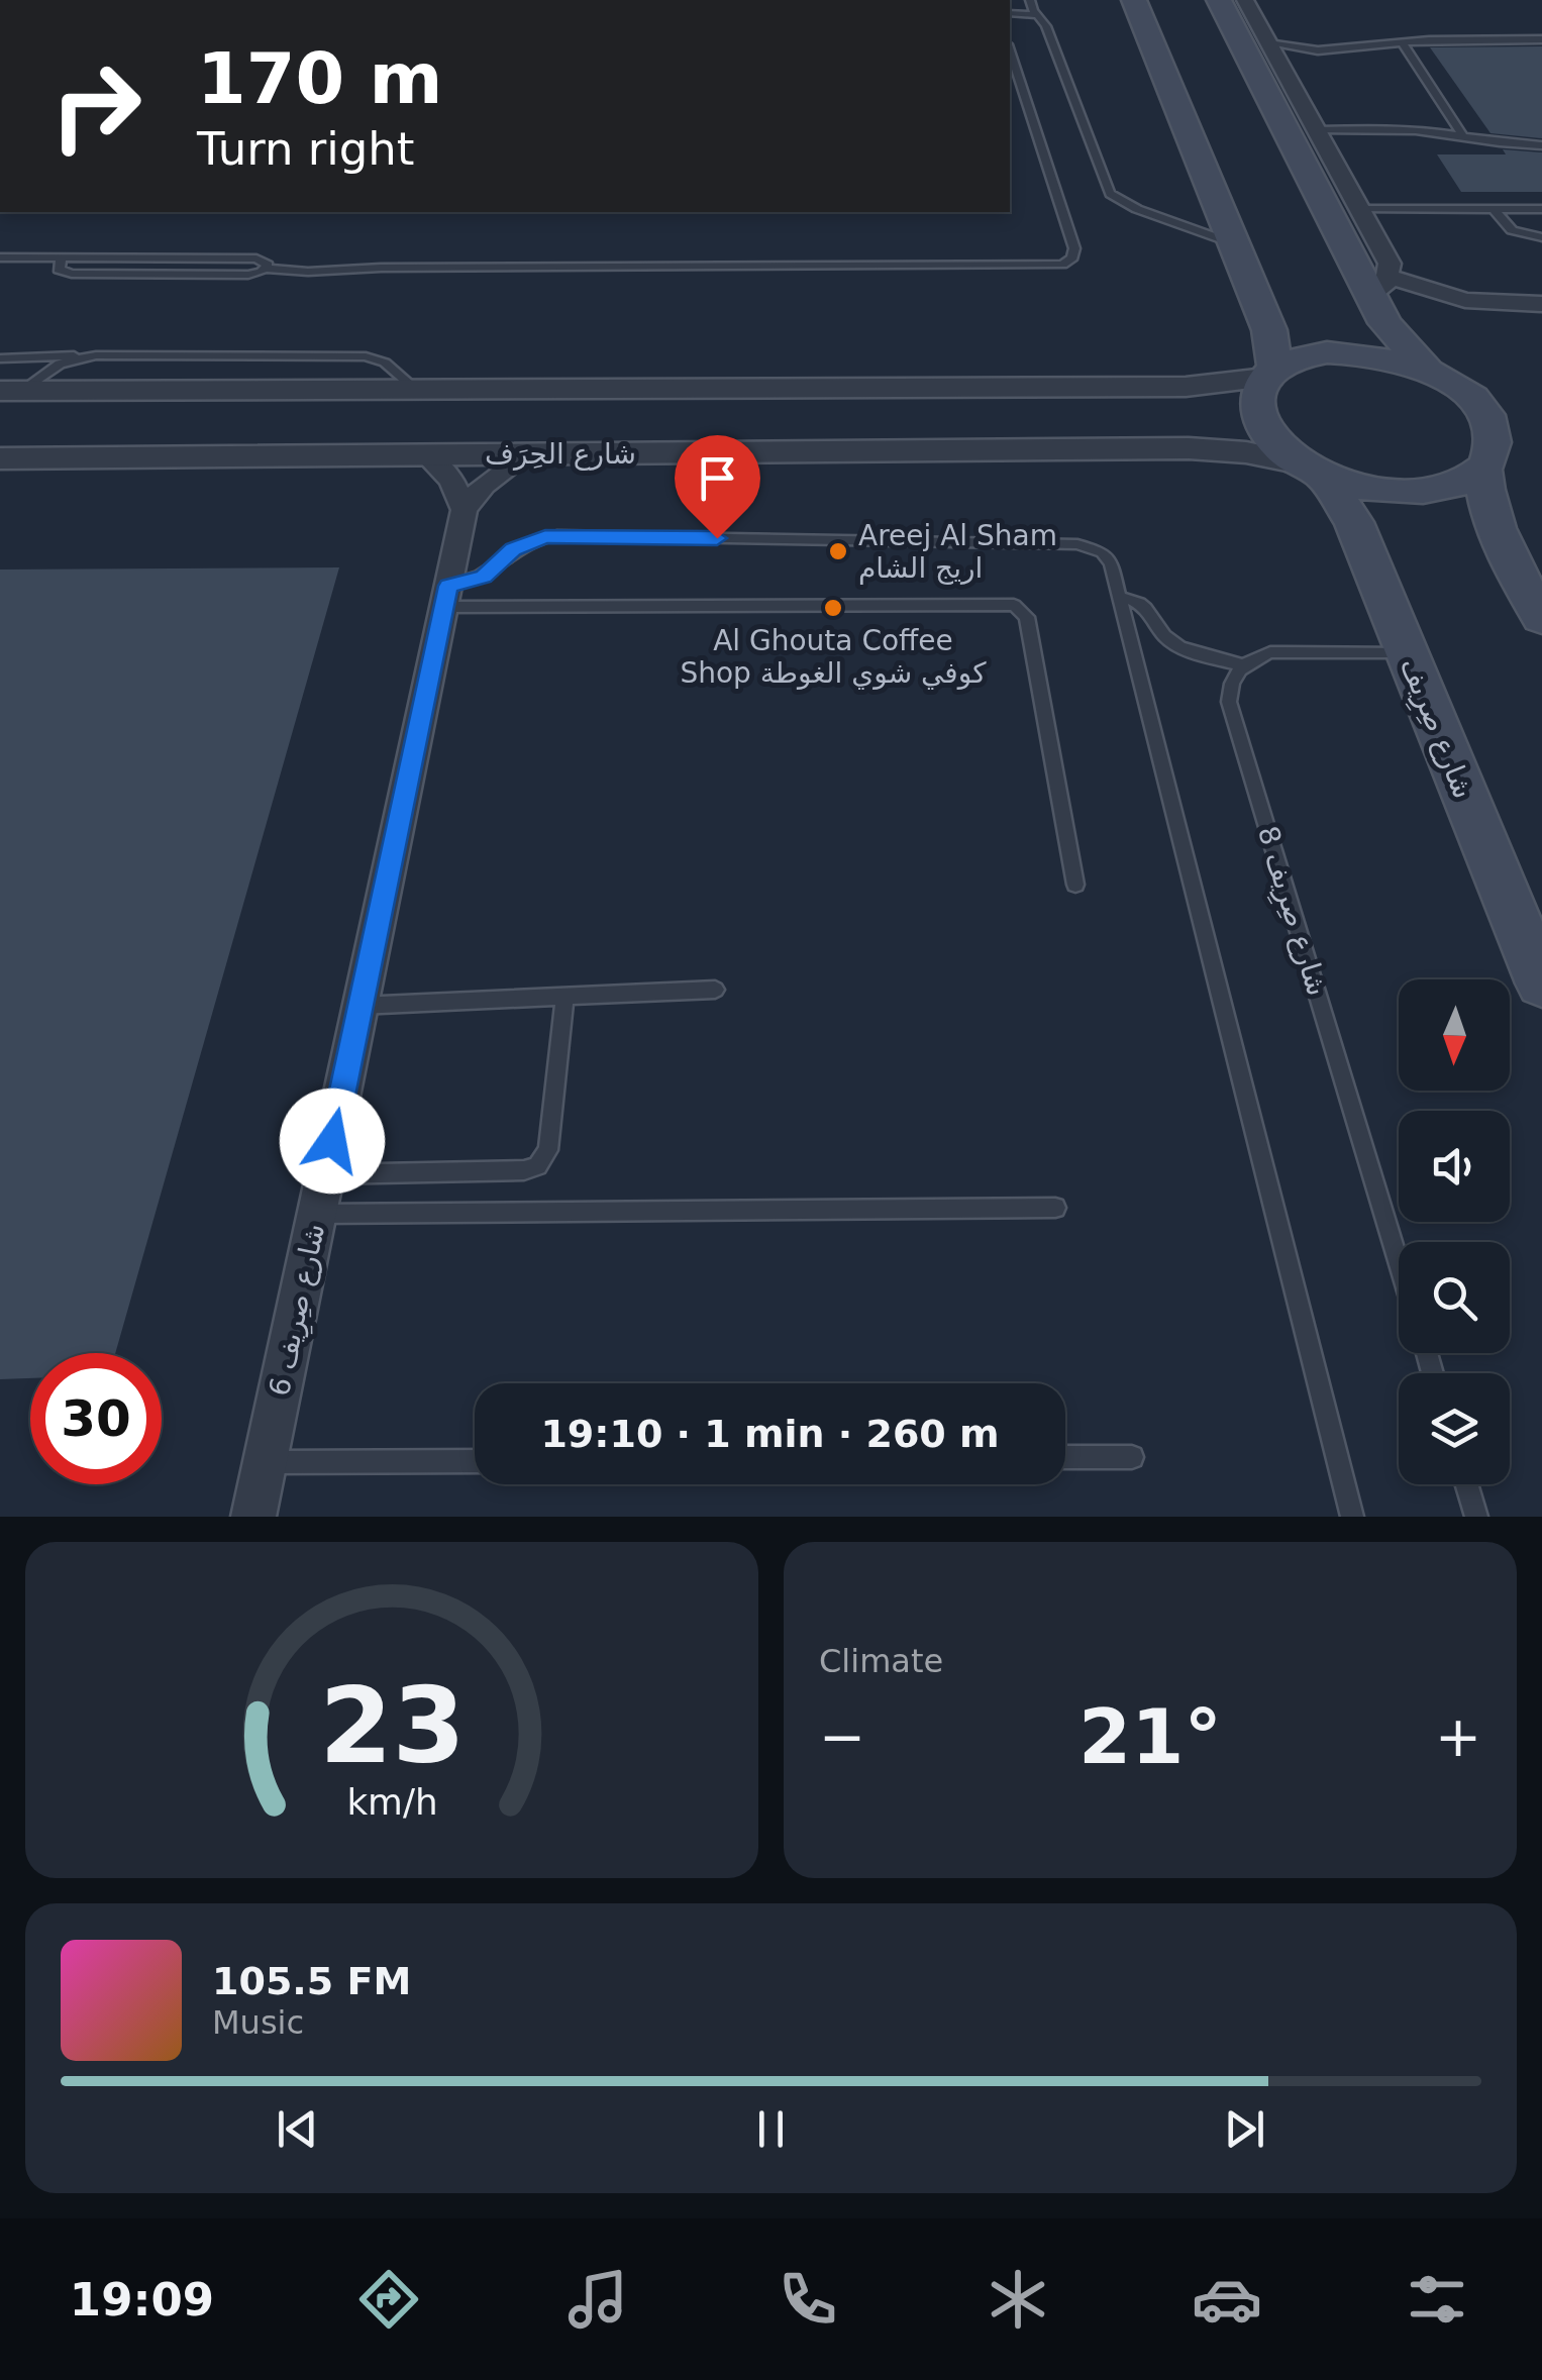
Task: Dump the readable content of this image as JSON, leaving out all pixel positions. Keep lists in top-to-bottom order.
{
  "streets": {
    "main road": ["شارع صِرِيف"],
    "street": ["شارع الحِرَف", "شارع صِرِيف 6"],
    "lane": ["شارع صِرِيف 8"]
  },
  "crossings": [
    ["شارع الحِرَف", "شارع صِرِيف"],
    ["شارع الحِرَف", "شارع صِرِيف 6"]
  ],
  "places": ["Areej Al Sham اريج الشام", "Al Ghouta Coffee Shop كوفي شوي الغوطة"],
  "north": "bottom",
  "page": {
    "turn": ["170 m", "Turn right"],
    "limit": "30",
    "trip": "19:10 · 1 min · 260 m",
    "tile": "Climate",
    "heat": ["−", "21°", "+"],
    "song": ["105.5 FM", "Music"],
    "tabs": "19:09",
    "gauge": ["23", "km/h"]
  }
}
